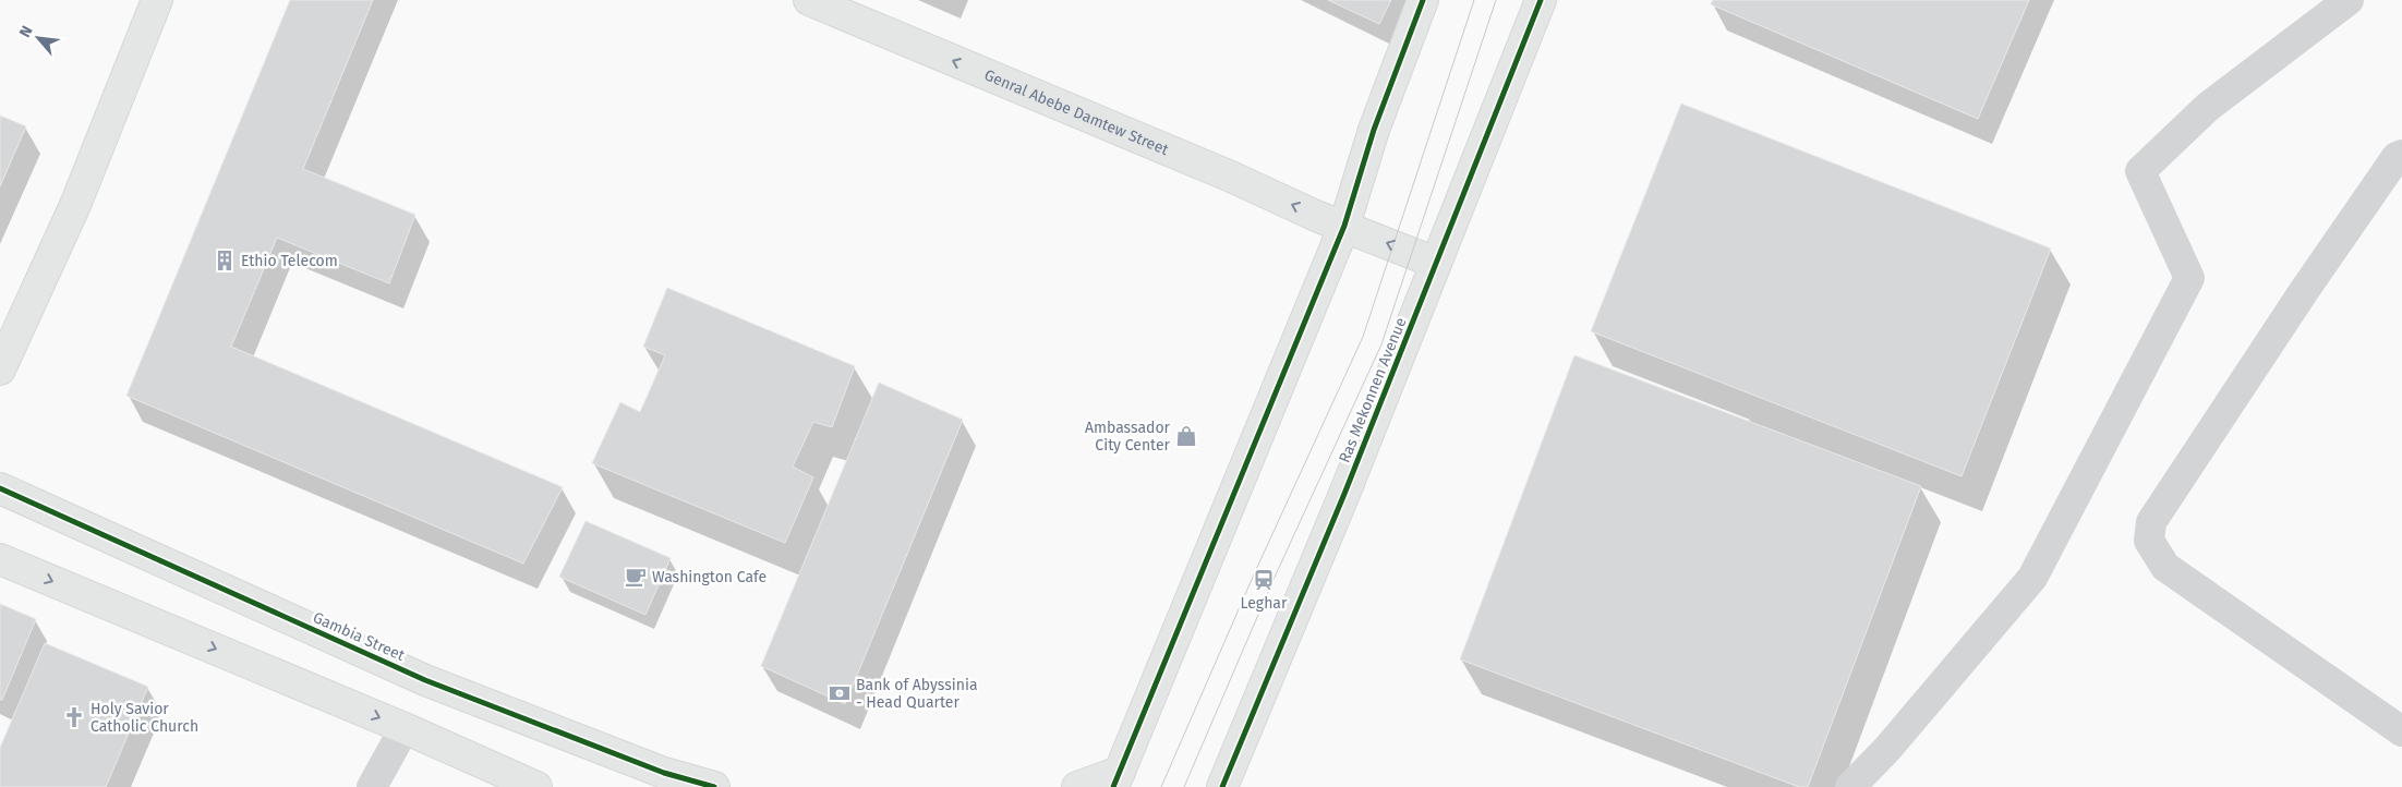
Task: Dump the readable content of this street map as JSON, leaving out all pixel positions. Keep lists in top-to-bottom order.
{
  "streets": {
    "main road": ["Genral Abebe Damtew Street", "Ras Mekonnen Avenue", "Gambia Street"]
  },
  "crossings": [
    ["Genral Abebe Damtew Street", "Ras Mekonnen Avenue"]
  ],
  "one_way": ["Genral Abebe Damtew Street"],
  "places": {
    "building": ["Ethio Telecom"],
    "shop": ["Ambassador City Center"],
    "cafe": ["Washington Cafe"],
    "station": ["Leghar"],
    "bank": ["Bank of Abyssinia - Head Quarter"],
    "church": ["Holy Savior Catholic Church"]
  },
  "north": "top left"
}
